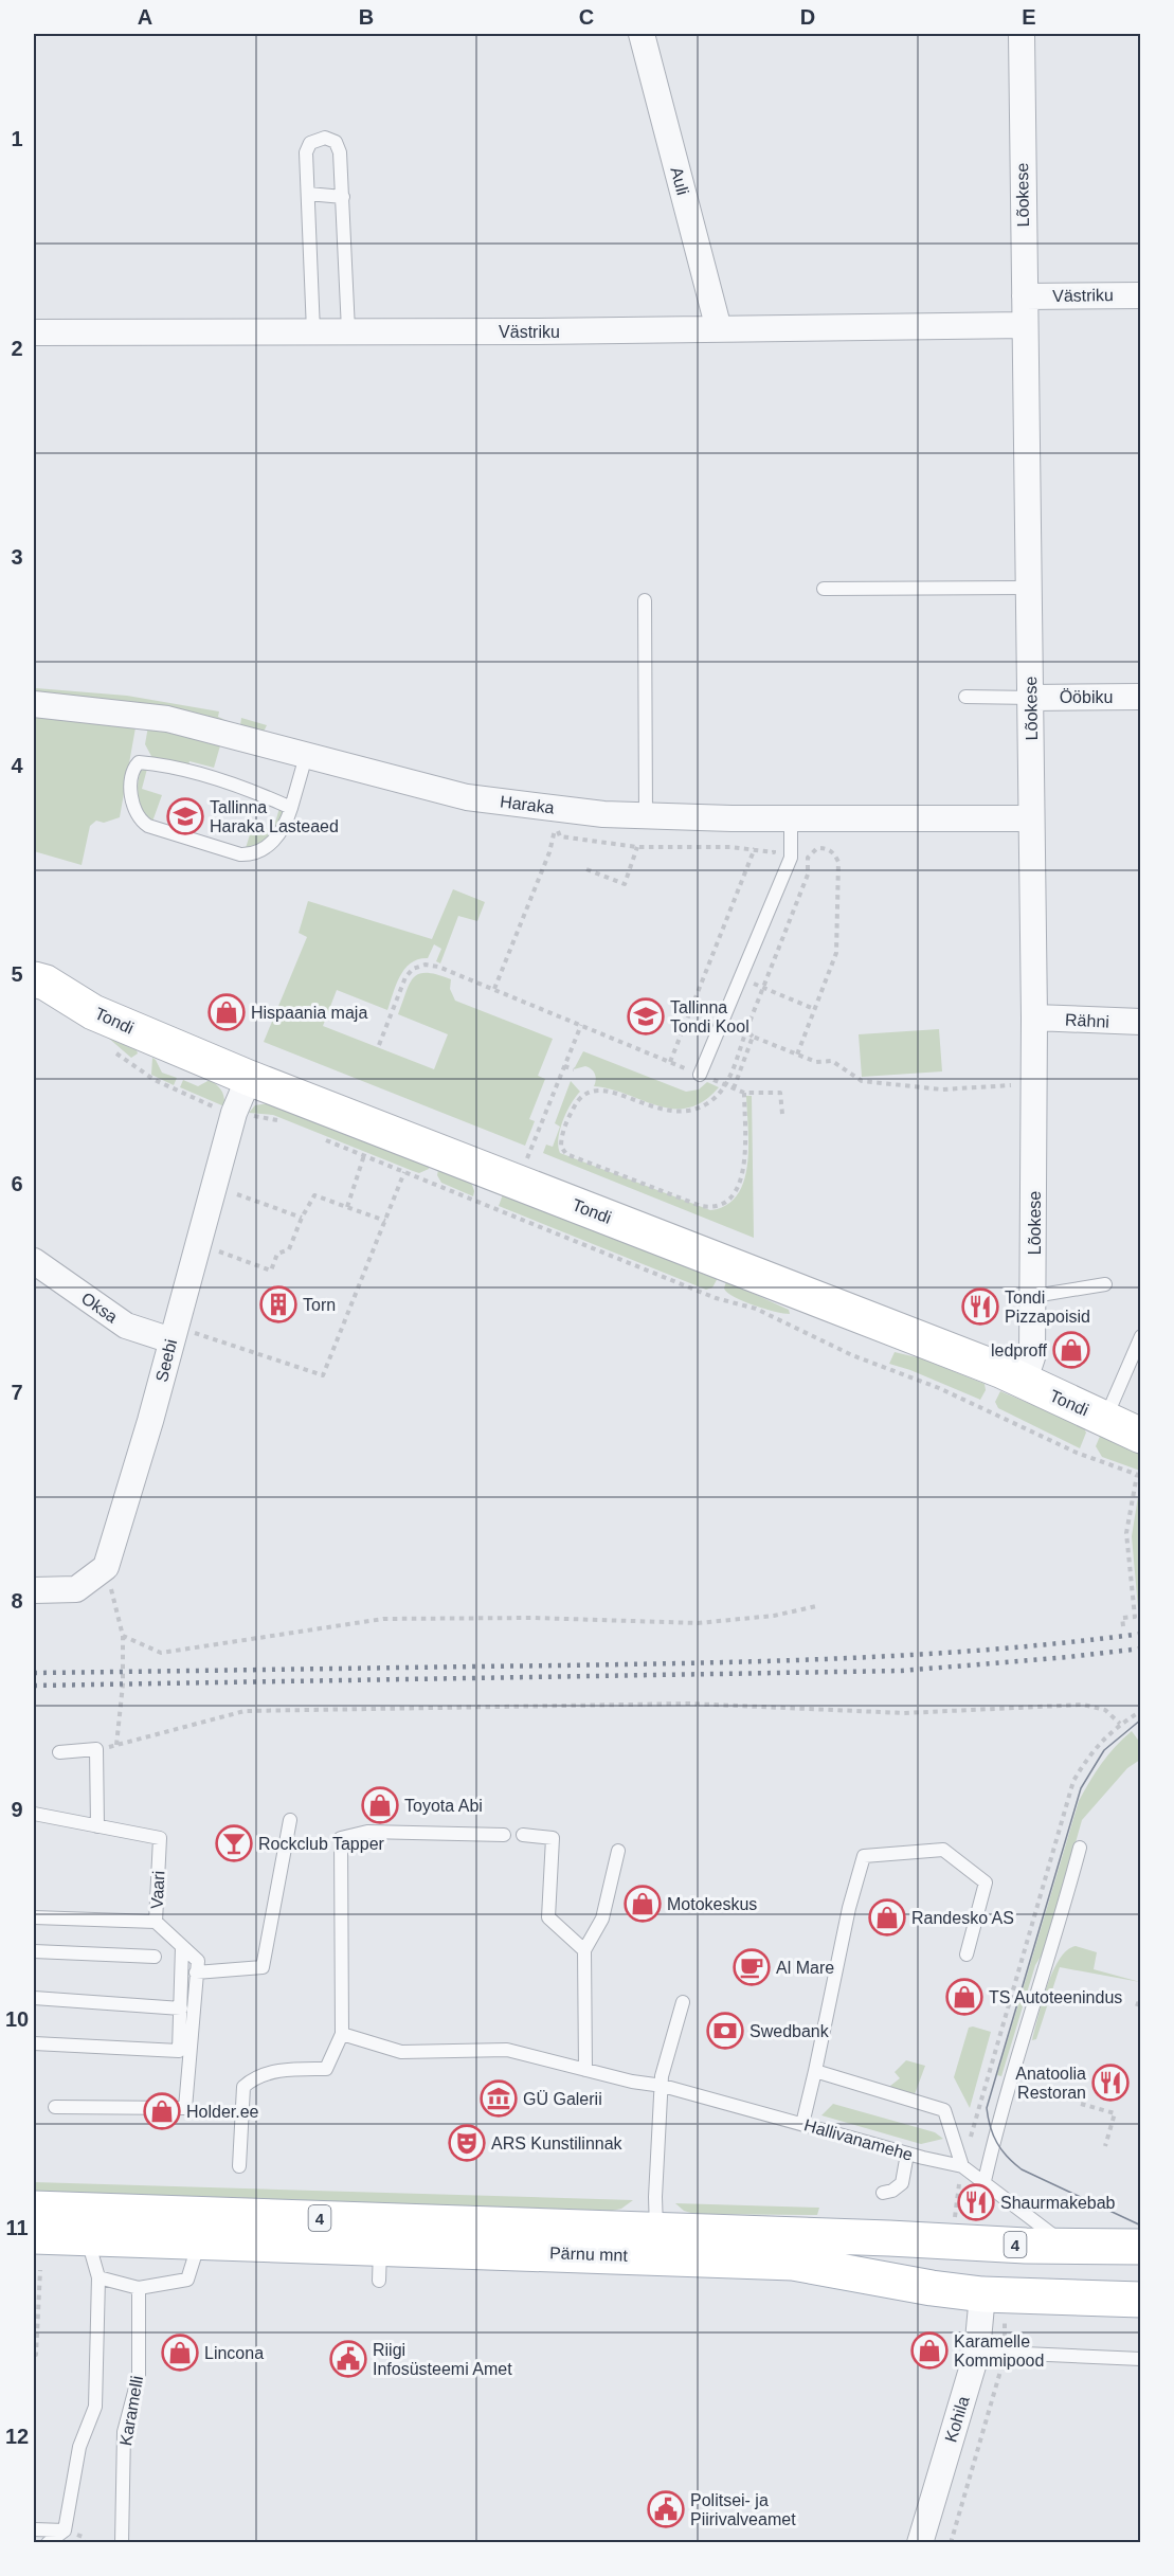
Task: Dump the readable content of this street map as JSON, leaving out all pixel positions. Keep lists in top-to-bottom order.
{
  "streets": {
    "main road": ["Tondi", "4", "Pärnu mnt"],
    "street": [
      "Auli",
      "Lõokese",
      "Västriku",
      "Ööbiku",
      "Haraka",
      "Rähni",
      "Oksa",
      "Seebi",
      "Kohila"
    ],
    "lane": ["Vaari", "Hallivanamehe", "Karamelli"]
  },
  "crossings": [
    ["Auli", "Västriku"],
    ["Lõokese", "Västriku"],
    ["Lõokese", "Ööbiku"],
    ["Lõokese", "Haraka"],
    ["Lõokese", "Tondi"],
    ["Lõokese", "Rähni"],
    ["Tondi", "Seebi"],
    ["Oksa", "Seebi"],
    ["Hallivanamehe", "Pärnu mnt"],
    ["Pärnu mnt", "Kohila"]
  ],
  "places": {
    "school or university": ["Tallinna Haraka Lasteaed", "Tallinna Tondi Kool"],
    "shop": [
      "Hispaania maja",
      "ledproff",
      "Toyota Abi",
      "Motokeskus",
      "Randesko AS",
      "TS Autoteenindus",
      "Holder.ee",
      "Karamelle Kommipood",
      "Lincona"
    ],
    "building": ["Torn"],
    "restaurant": ["Tondi Pizzapoisid", "Anatoolia Restoran", "Shaurmakebab"],
    "bar": ["Rockclub Tapper"],
    "cafe": ["Al Mare"],
    "bank": ["Swedbank"],
    "museum": ["GÜ Galerii"],
    "theatre": ["ARS Kunstilinnak"],
    "public building": ["Riigi Infosüsteemi Amet", "Politsei- ja Piirivalveamet"]
  },
  "grid": {
    "columns": [
      "A",
      "B",
      "C",
      "D",
      "E"
    ],
    "rows": [
      "1",
      "2",
      "3",
      "4",
      "5",
      "6",
      "7",
      "8",
      "9",
      "10",
      "11",
      "12"
    ]
  }
}
